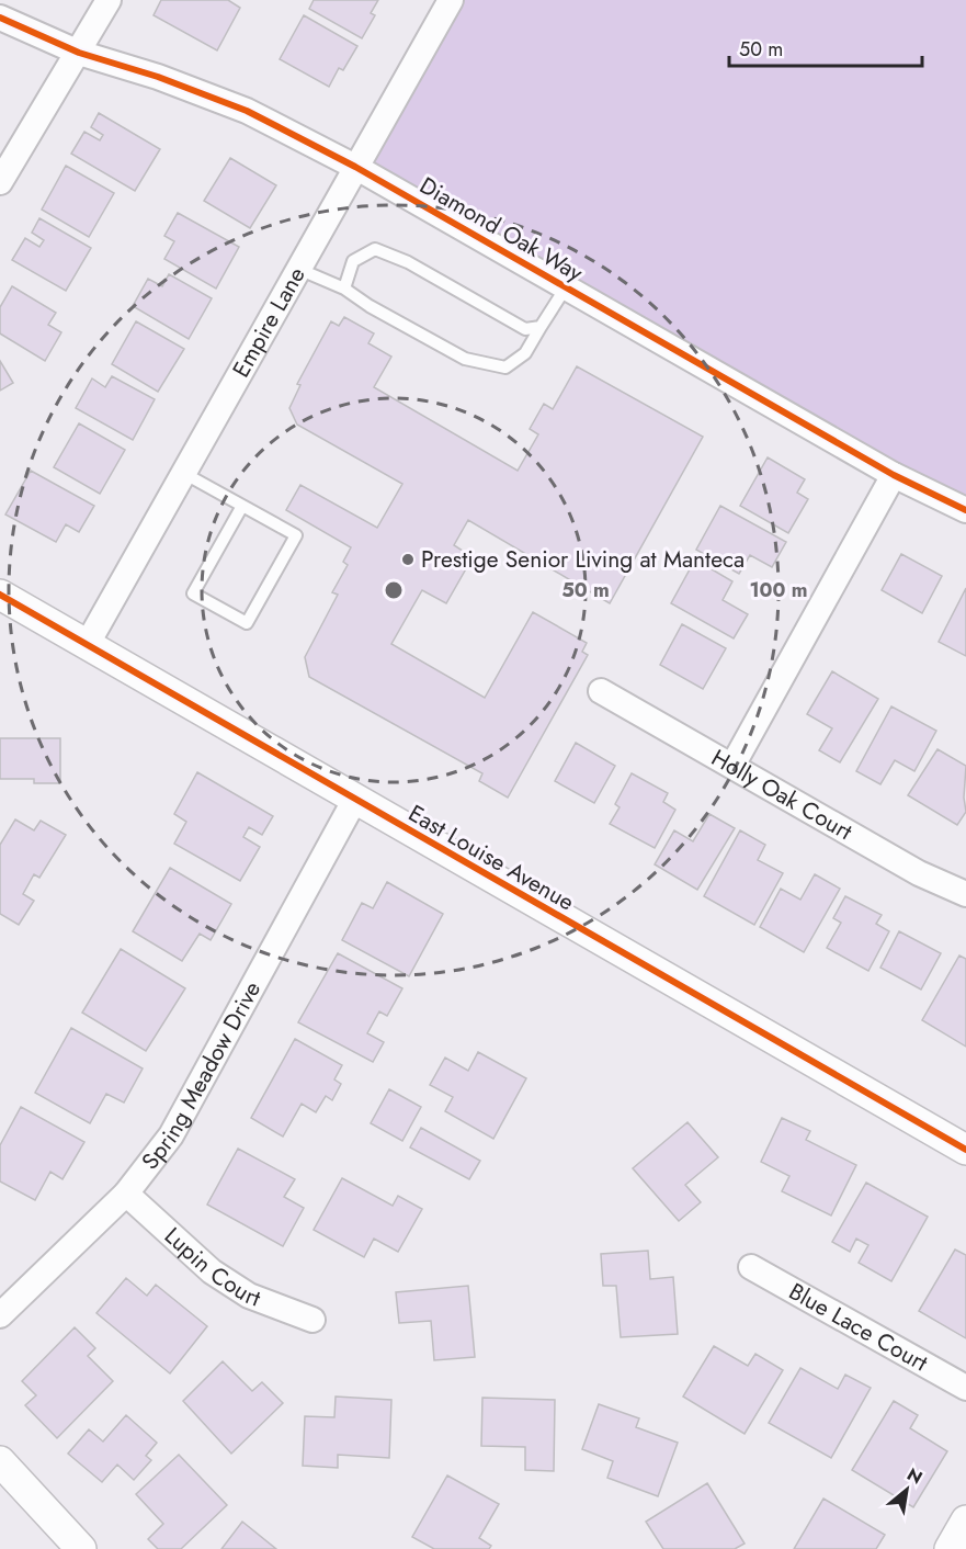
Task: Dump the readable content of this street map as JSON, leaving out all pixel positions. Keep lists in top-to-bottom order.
{
  "streets": {
    "street": [
      "Diamond Oak Way",
      "Empire Lane",
      "Holly Oak Court",
      "East Louise Avenue",
      "Spring Meadow Drive",
      "Lupin Court",
      "Blue Lace Court"
    ]
  },
  "crossings": [
    ["Diamond Oak Way", "Empire Lane"],
    ["Empire Lane", "East Louise Avenue"],
    ["East Louise Avenue", "Spring Meadow Drive"],
    ["Spring Meadow Drive", "Lupin Court"]
  ],
  "places": ["Prestige Senior Living at Manteca"],
  "scale_bar": "50 m",
  "north": "top right",
  "rings": ["50 m", "100 m"]
}
